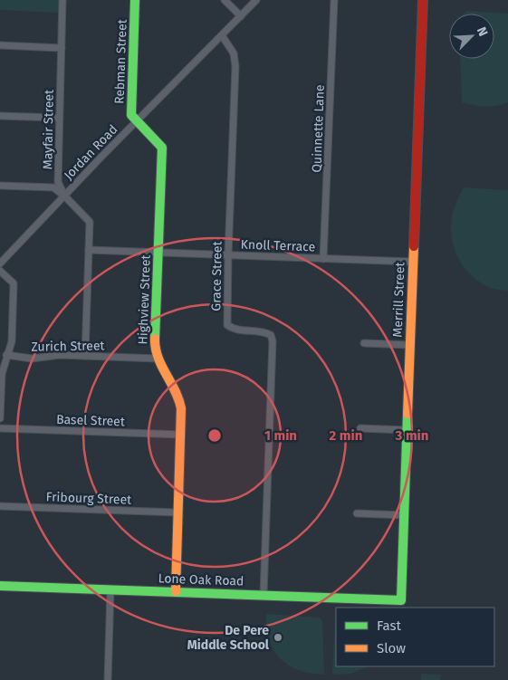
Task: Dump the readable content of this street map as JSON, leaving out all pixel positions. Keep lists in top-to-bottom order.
{
  "streets": {
    "street": [
      "Rebman Street",
      "Quinnette Lane",
      "Mayfair Street",
      "Jordan Road",
      "Knoll Terrace",
      "Grace Street",
      "Highview Street",
      "Merrill Street",
      "Zurich Street",
      "Basel Street",
      "Fribourg Street",
      "Lone Oak Road"
    ]
  },
  "crossings": [
    ["Rebman Street", "Jordan Road"],
    ["Rebman Street", "Highview Street"],
    ["Quinnette Lane", "Knoll Terrace"],
    ["Mayfair Street", "Jordan Road"],
    ["Mayfair Street", "Knoll Terrace"],
    ["Mayfair Street", "Zurich Street"],
    ["Jordan Road", "Grace Street"],
    ["Jordan Road", "Highview Street"],
    ["Knoll Terrace", "Grace Street"],
    ["Knoll Terrace", "Highview Street"],
    ["Knoll Terrace", "Merrill Street"],
    ["Grace Street", "Lone Oak Road"],
    ["Highview Street", "Zurich Street"],
    ["Highview Street", "Basel Street"],
    ["Highview Street", "Fribourg Street"],
    ["Highview Street", "Lone Oak Road"],
    ["Merrill Street", "Lone Oak Road"]
  ],
  "places": ["De Pere Middle School"],
  "legend": ["Fast", "Slow"],
  "north": "top right",
  "rings": ["1 min", "2 min", "3 min"]
}
